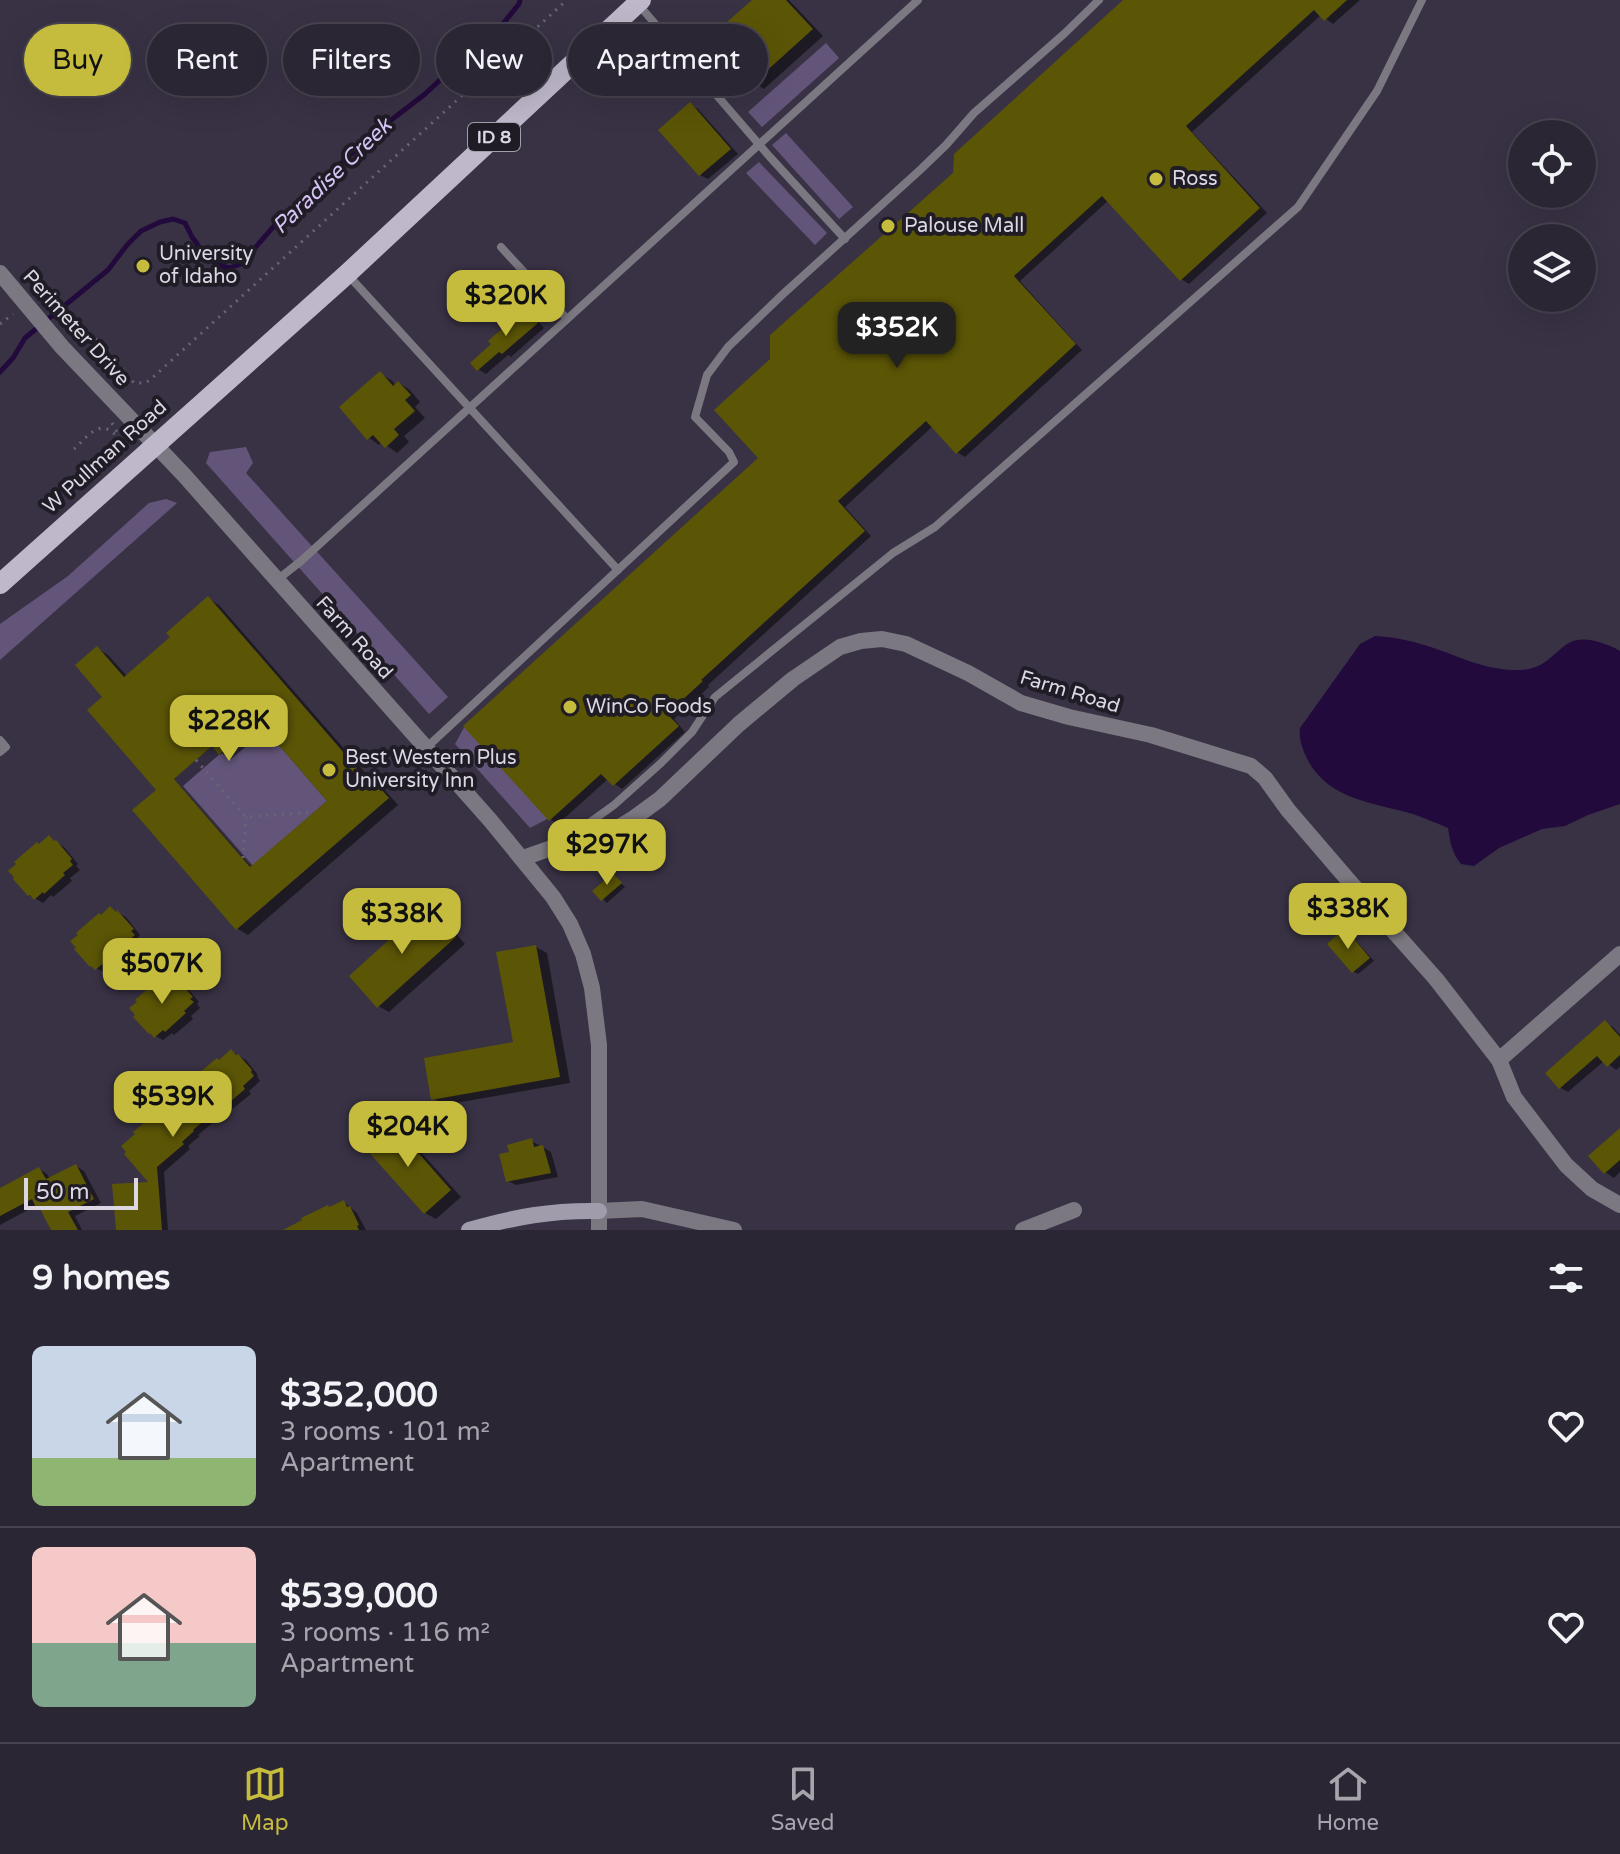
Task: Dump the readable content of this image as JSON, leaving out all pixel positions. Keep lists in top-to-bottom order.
{
  "streets": {
    "main road": ["ID 8", "W Pullman Road"],
    "street": ["Perimeter Drive", "Farm Road"]
  },
  "crossings": [
    ["ID 8", "W Pullman Road"],
    ["Perimeter Drive", "W Pullman Road"],
    ["Perimeter Drive", "Farm Road"],
    ["W Pullman Road", "Farm Road"]
  ],
  "water": ["Paradise Creek"],
  "places": [
    "Ross",
    "Palouse Mall",
    "University of Idaho",
    "WinCo Foods",
    "Best Western Plus University Inn"
  ],
  "scale_bar": "50 m",
  "page": {
    "chip": [
      "Buy",
      "Rent",
      "Filters",
      "New",
      "Apartment"
    ],
    "price": [
      "$320K",
      "$352K",
      "$228K",
      "$297K",
      "$338K",
      "$338K",
      "$507K",
      "$539K",
      "$204K"
    ],
    "scale": "50 m",
    "heading": "9 homes",
    "list": [
      {
        "name": "$352,000",
        "note": "3 rooms · 101 m² · Apartment"
      },
      {
        "name": "$539,000",
        "note": "3 rooms · 116 m² · Apartment"
      }
    ],
    "tabs": ["Map", "Saved", "Home"]
  }
}
